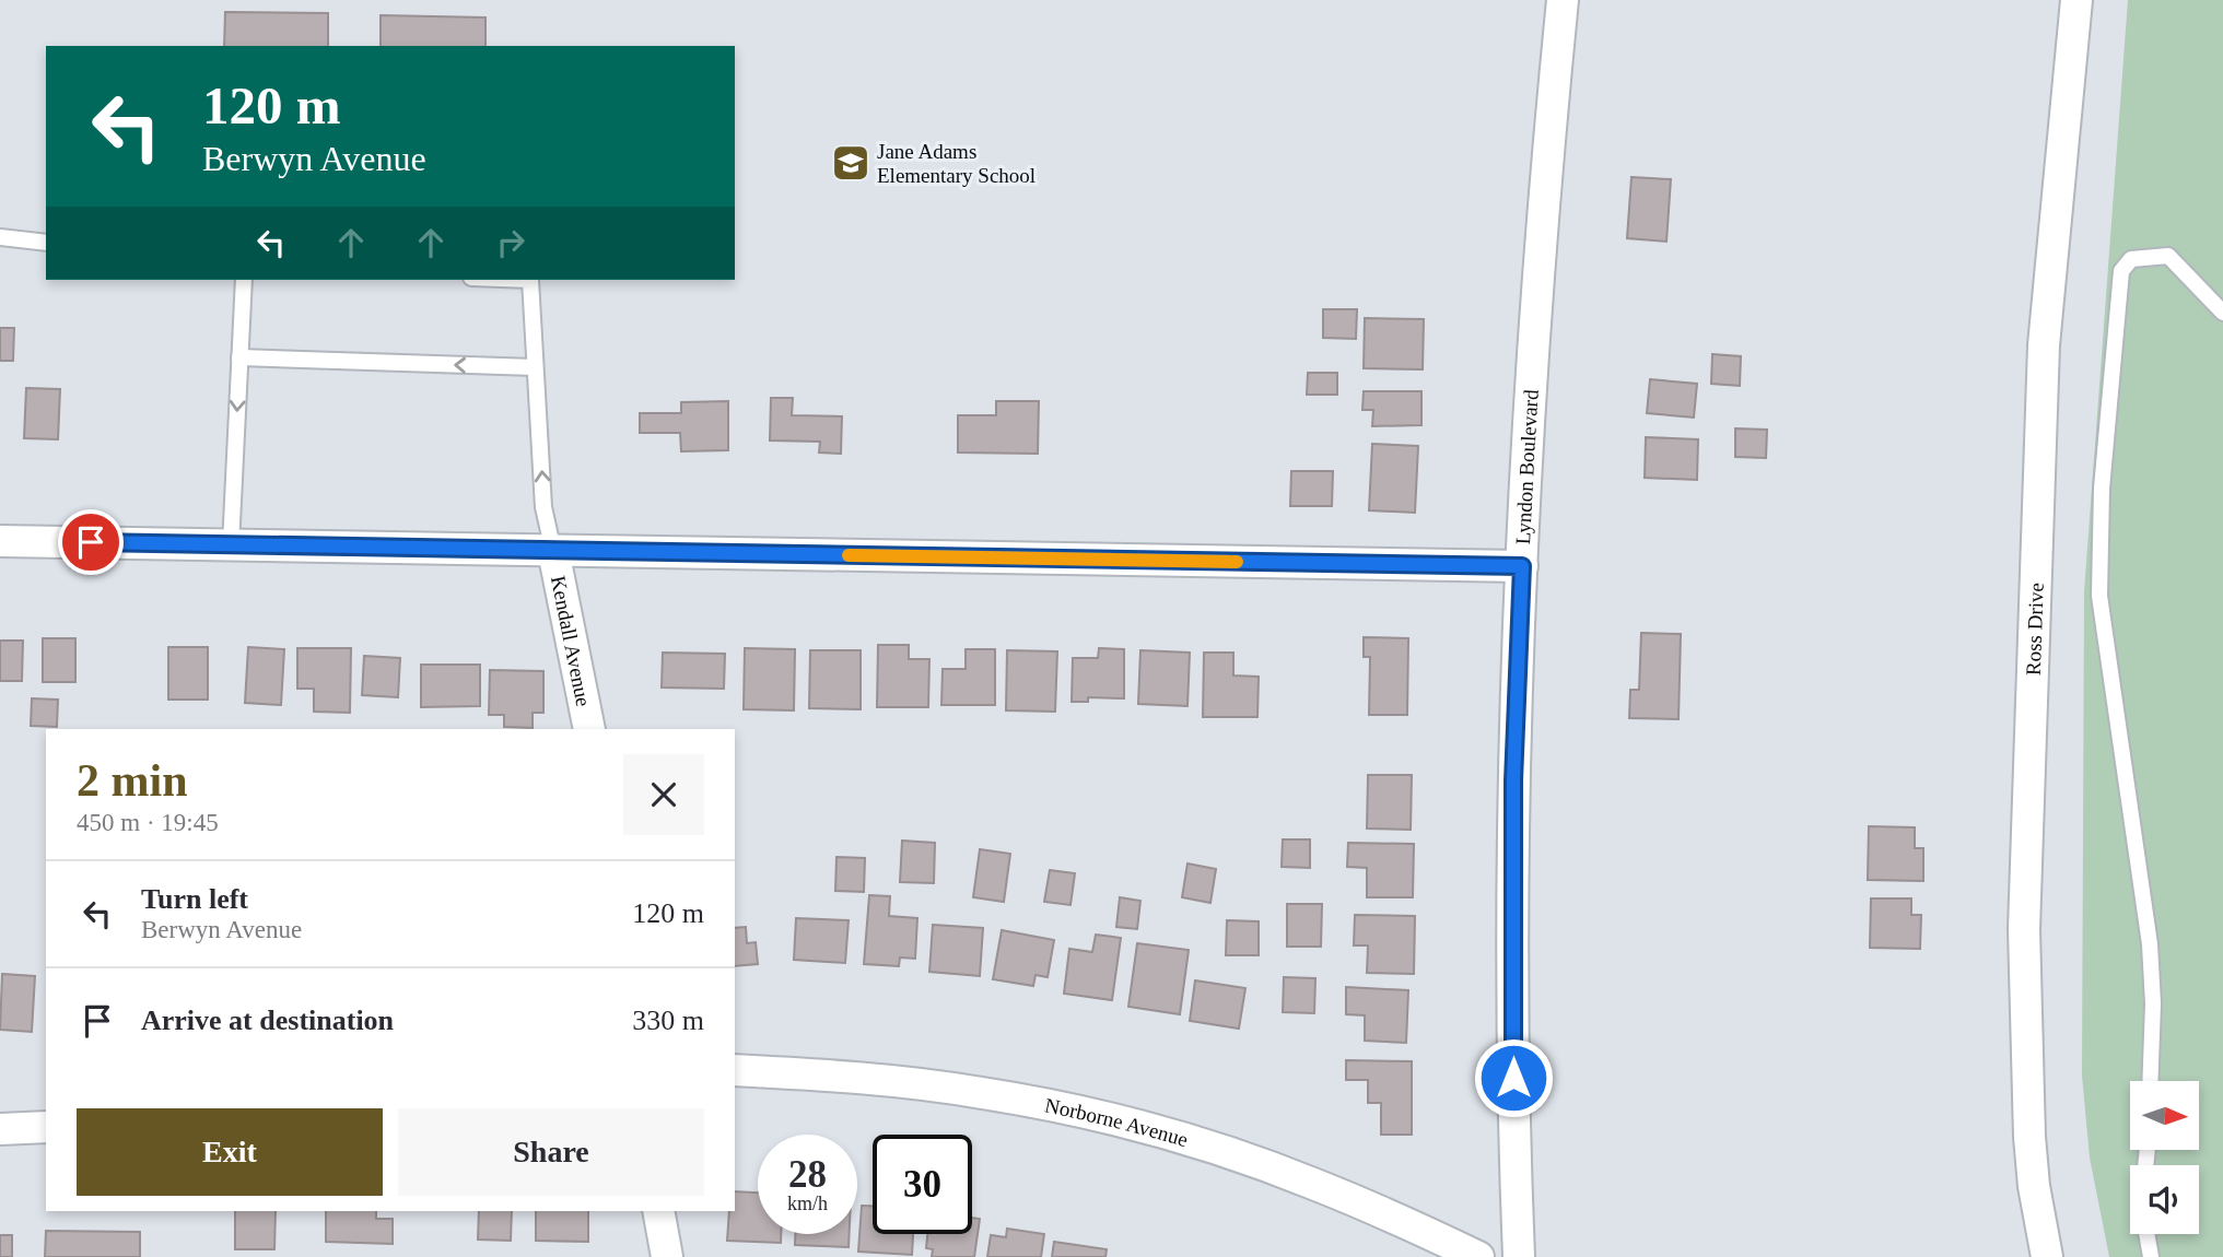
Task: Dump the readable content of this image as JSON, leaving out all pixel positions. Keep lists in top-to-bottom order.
{
  "streets": {
    "street": [
      "Lyndon Boulevard",
      "Ross Drive",
      "Kendall Avenue",
      "Norborne Avenue"
    ]
  },
  "places": {
    "school or university": ["Jane Adams Elementary School"]
  },
  "north": "right",
  "page": {
    "turn": ["120 m", "Berwyn Avenue"],
    "heading": ["2 min", "450 m · 19:45"],
    "list": [
      {
        "name": "Turn left",
        "note": "Berwyn Avenue",
        "value": "120 m"
      },
      {
        "name": "Arrive at destination",
        "value": "330 m"
      }
    ],
    "buttons": ["Exit", "Share"],
    "speed": "28 km/h",
    "limit": "30"
  }
}
